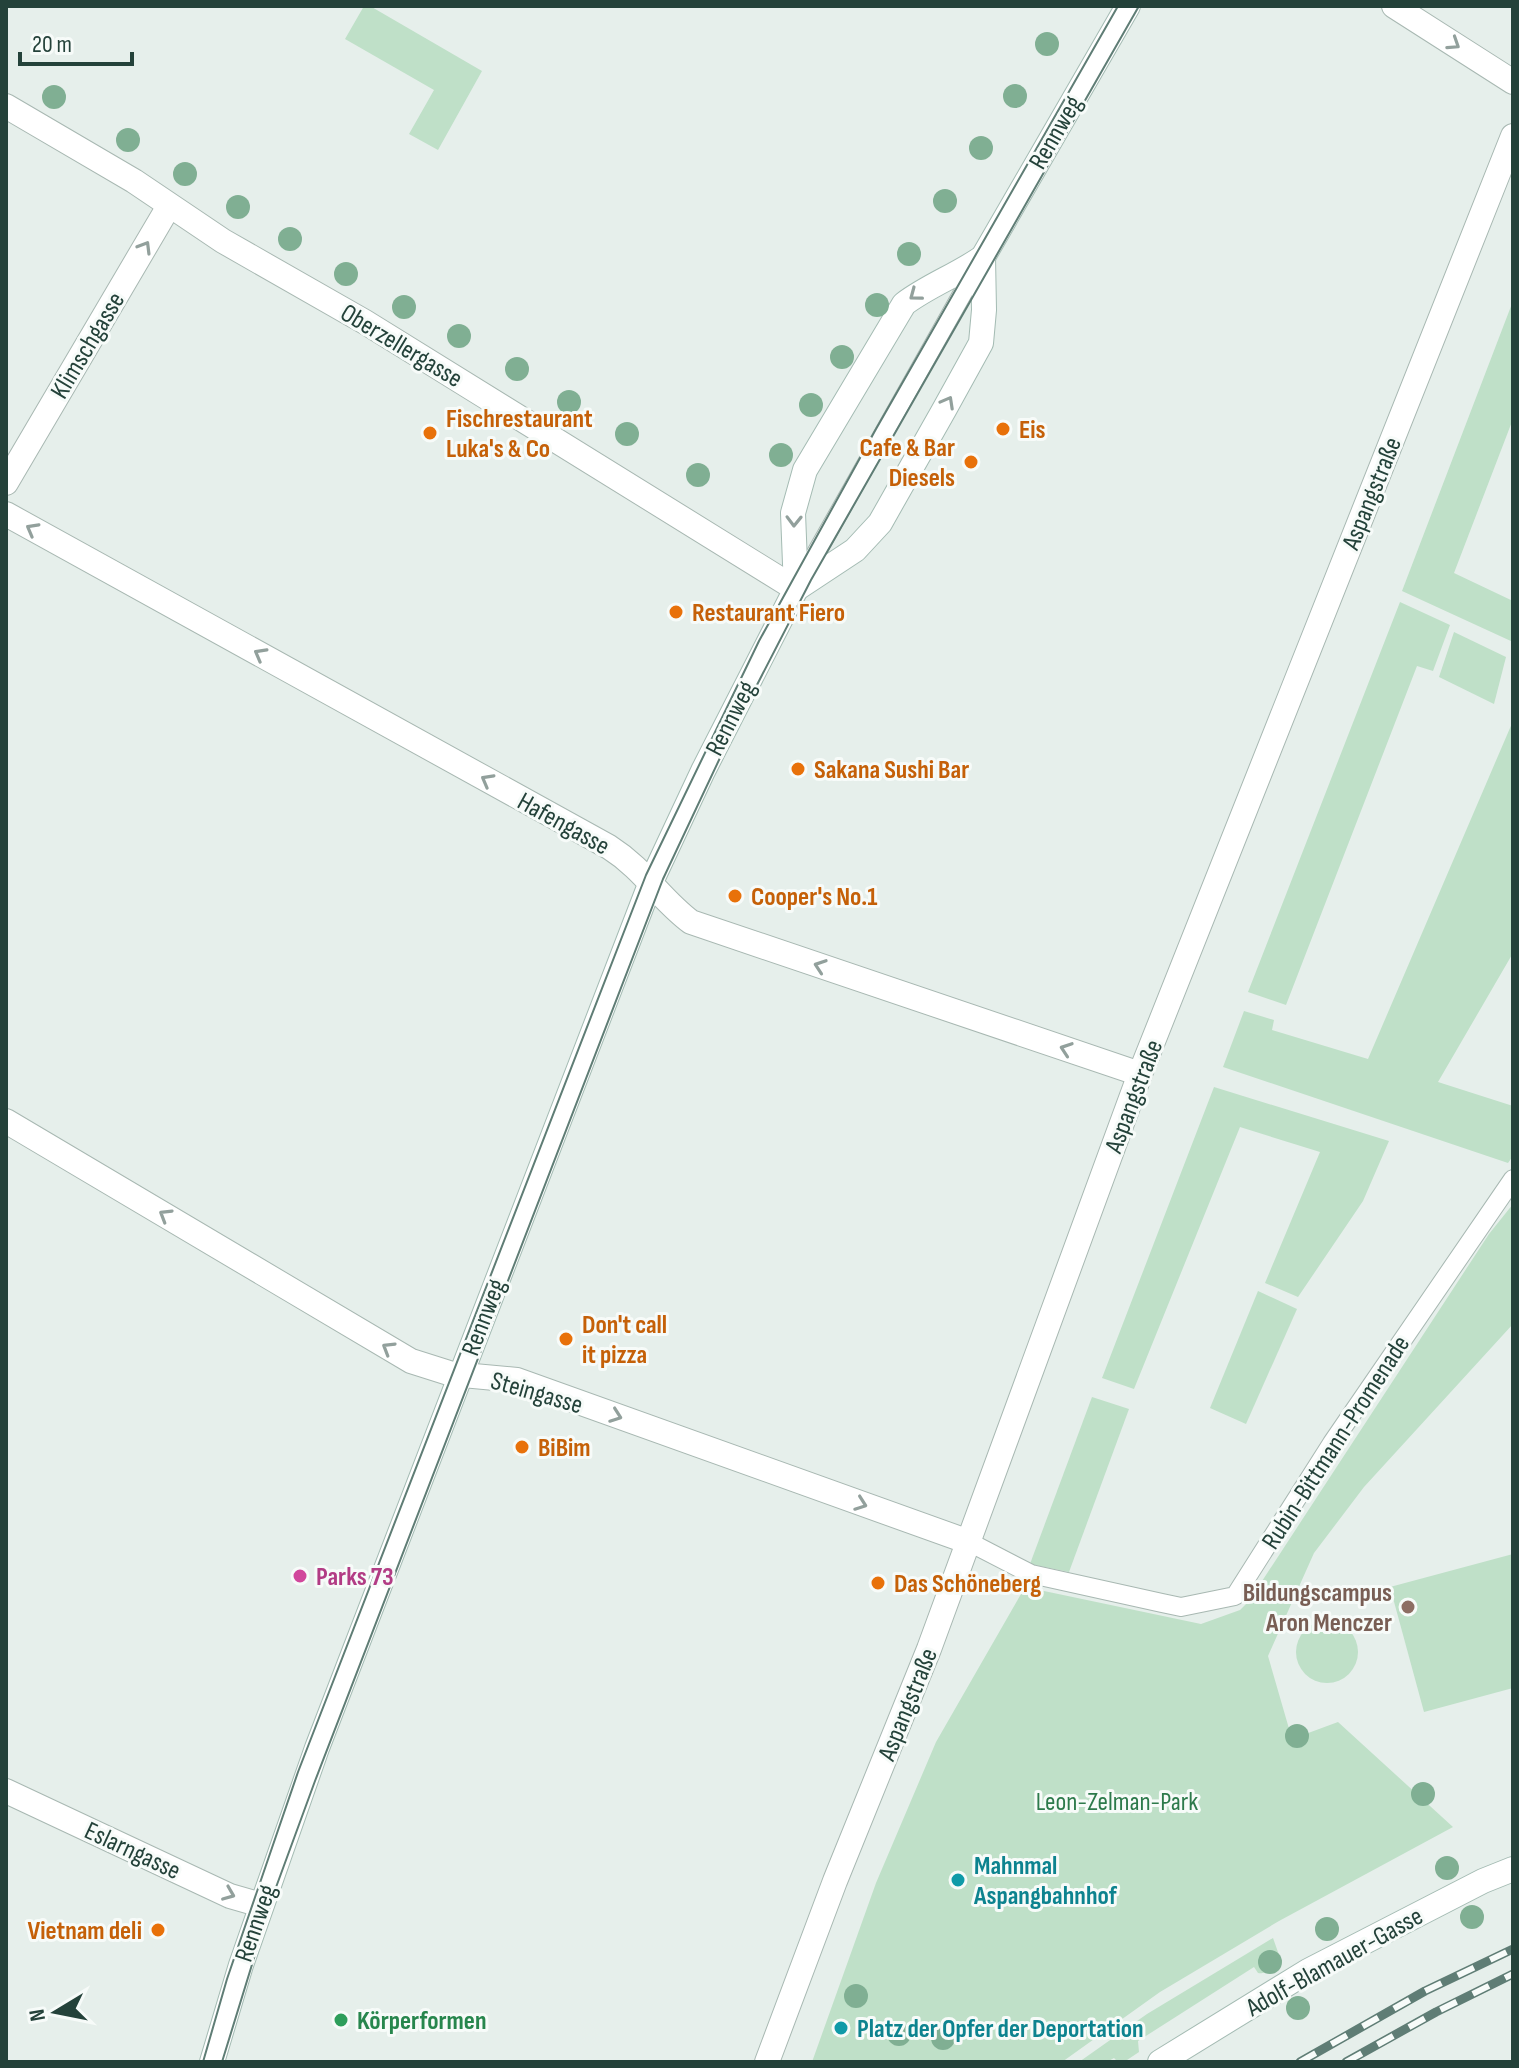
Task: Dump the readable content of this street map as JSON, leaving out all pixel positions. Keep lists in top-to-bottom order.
{
  "streets": {
    "street": [
      "Rennweg",
      "Klimschgasse",
      "Oberzellergasse",
      "Aspangstraße",
      "Hafengasse",
      "Steingasse",
      "Eslarngasse",
      "Adolf-Blamauer-Gasse"
    ],
    "lane": ["Rubin-Bittmann-Promenade"]
  },
  "crossings": [
    ["Rennweg", "Oberzellergasse"],
    ["Rennweg", "Hafengasse"],
    ["Rennweg", "Steingasse"],
    ["Rennweg", "Eslarngasse"],
    ["Klimschgasse", "Oberzellergasse"],
    ["Aspangstraße", "Hafengasse"],
    ["Aspangstraße", "Steingasse"],
    ["Aspangstraße", "Rubin-Bittmann-Promenade"],
    ["Steingasse", "Rubin-Bittmann-Promenade"]
  ],
  "one_way": ["Klimschgasse", "Hafengasse", "Eslarngasse"],
  "parks": ["Leon-Zelman-Park"],
  "places": [
    "Eis",
    "Fischrestaurant Luka's & Co",
    "Cafe & Bar Diesels",
    "Restaurant Fiero",
    "Sakana Sushi Bar",
    "Cooper's No.1",
    "Don't call it pizza",
    "BiBim",
    "Parks 73",
    "Das Schöneberg",
    "Bildungscampus Aron Menczer",
    "Mahnmal Aspangbahnhof",
    "Vietnam deli",
    "Körperformen",
    "Platz der Opfer der Deportation"
  ],
  "scale_bar": "20 m",
  "north": "left"
}
